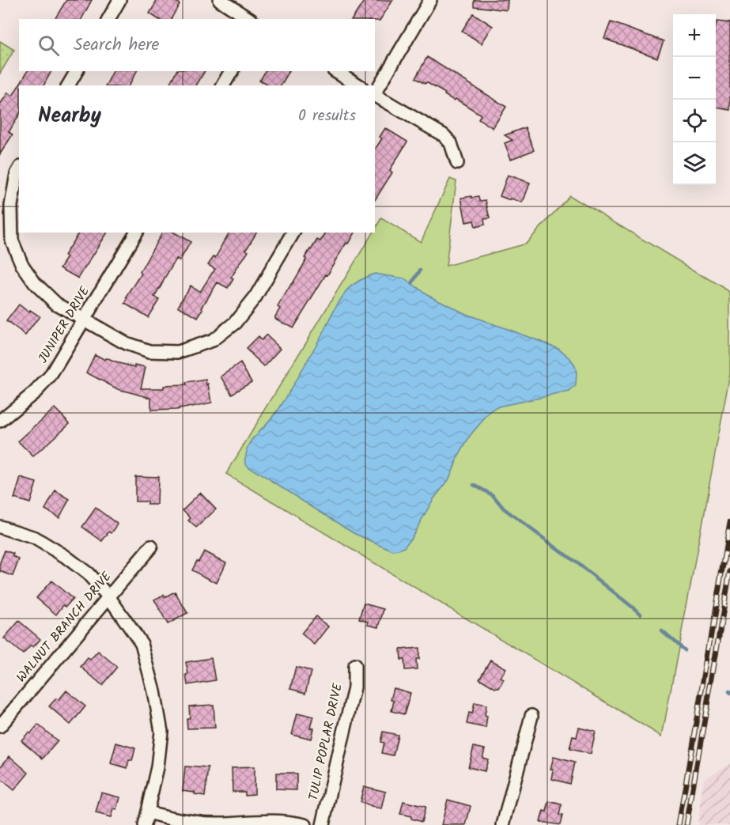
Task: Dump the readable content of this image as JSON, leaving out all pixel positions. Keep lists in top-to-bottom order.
{
  "streets": {
    "street": ["JUNIPER DRIVE", "WALNUT BRANCH DRIVE", "TULIP POPLAR DRIVE"]
  },
  "page": {
    "map_buttons": ["+", "−"],
    "search": "Search here",
    "heading": ["Nearby", "0 results"]
  }
}
